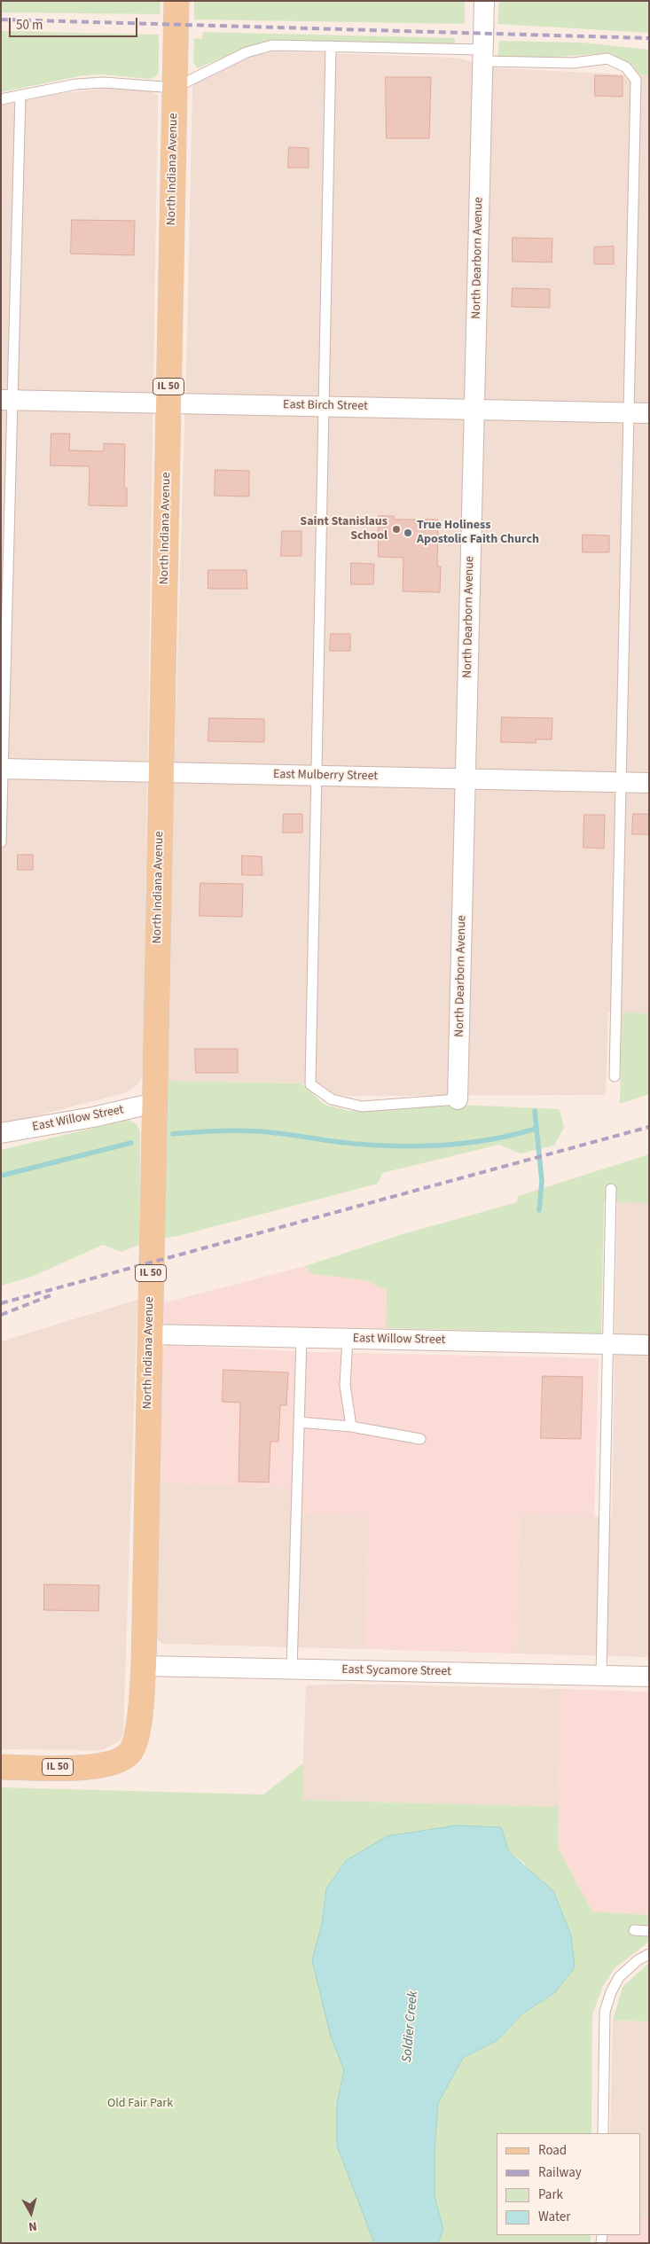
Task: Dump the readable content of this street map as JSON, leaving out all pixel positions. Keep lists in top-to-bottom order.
{
  "streets": {
    "main road": ["North Indiana Avenue", "IL 50"],
    "street": [
      "North Dearborn Avenue",
      "East Birch Street",
      "East Mulberry Street",
      "East Willow Street",
      "East Sycamore Street"
    ]
  },
  "crossings": [
    ["North Indiana Avenue", "East Birch Street"],
    ["North Indiana Avenue", "East Mulberry Street"],
    ["North Indiana Avenue", "East Willow Street"],
    ["North Indiana Avenue", "East Sycamore Street"],
    ["North Dearborn Avenue", "East Birch Street"],
    ["North Dearborn Avenue", "East Mulberry Street"]
  ],
  "water": ["Soldier Creek"],
  "parks": ["Old Fair Park"],
  "places": ["Saint Stanislaus School", "True Holiness Apostolic Faith Church"],
  "legend": [
    "Road",
    "Railway",
    "Park",
    "Water"
  ],
  "scale_bar": "50 m",
  "north": "bottom"
}
